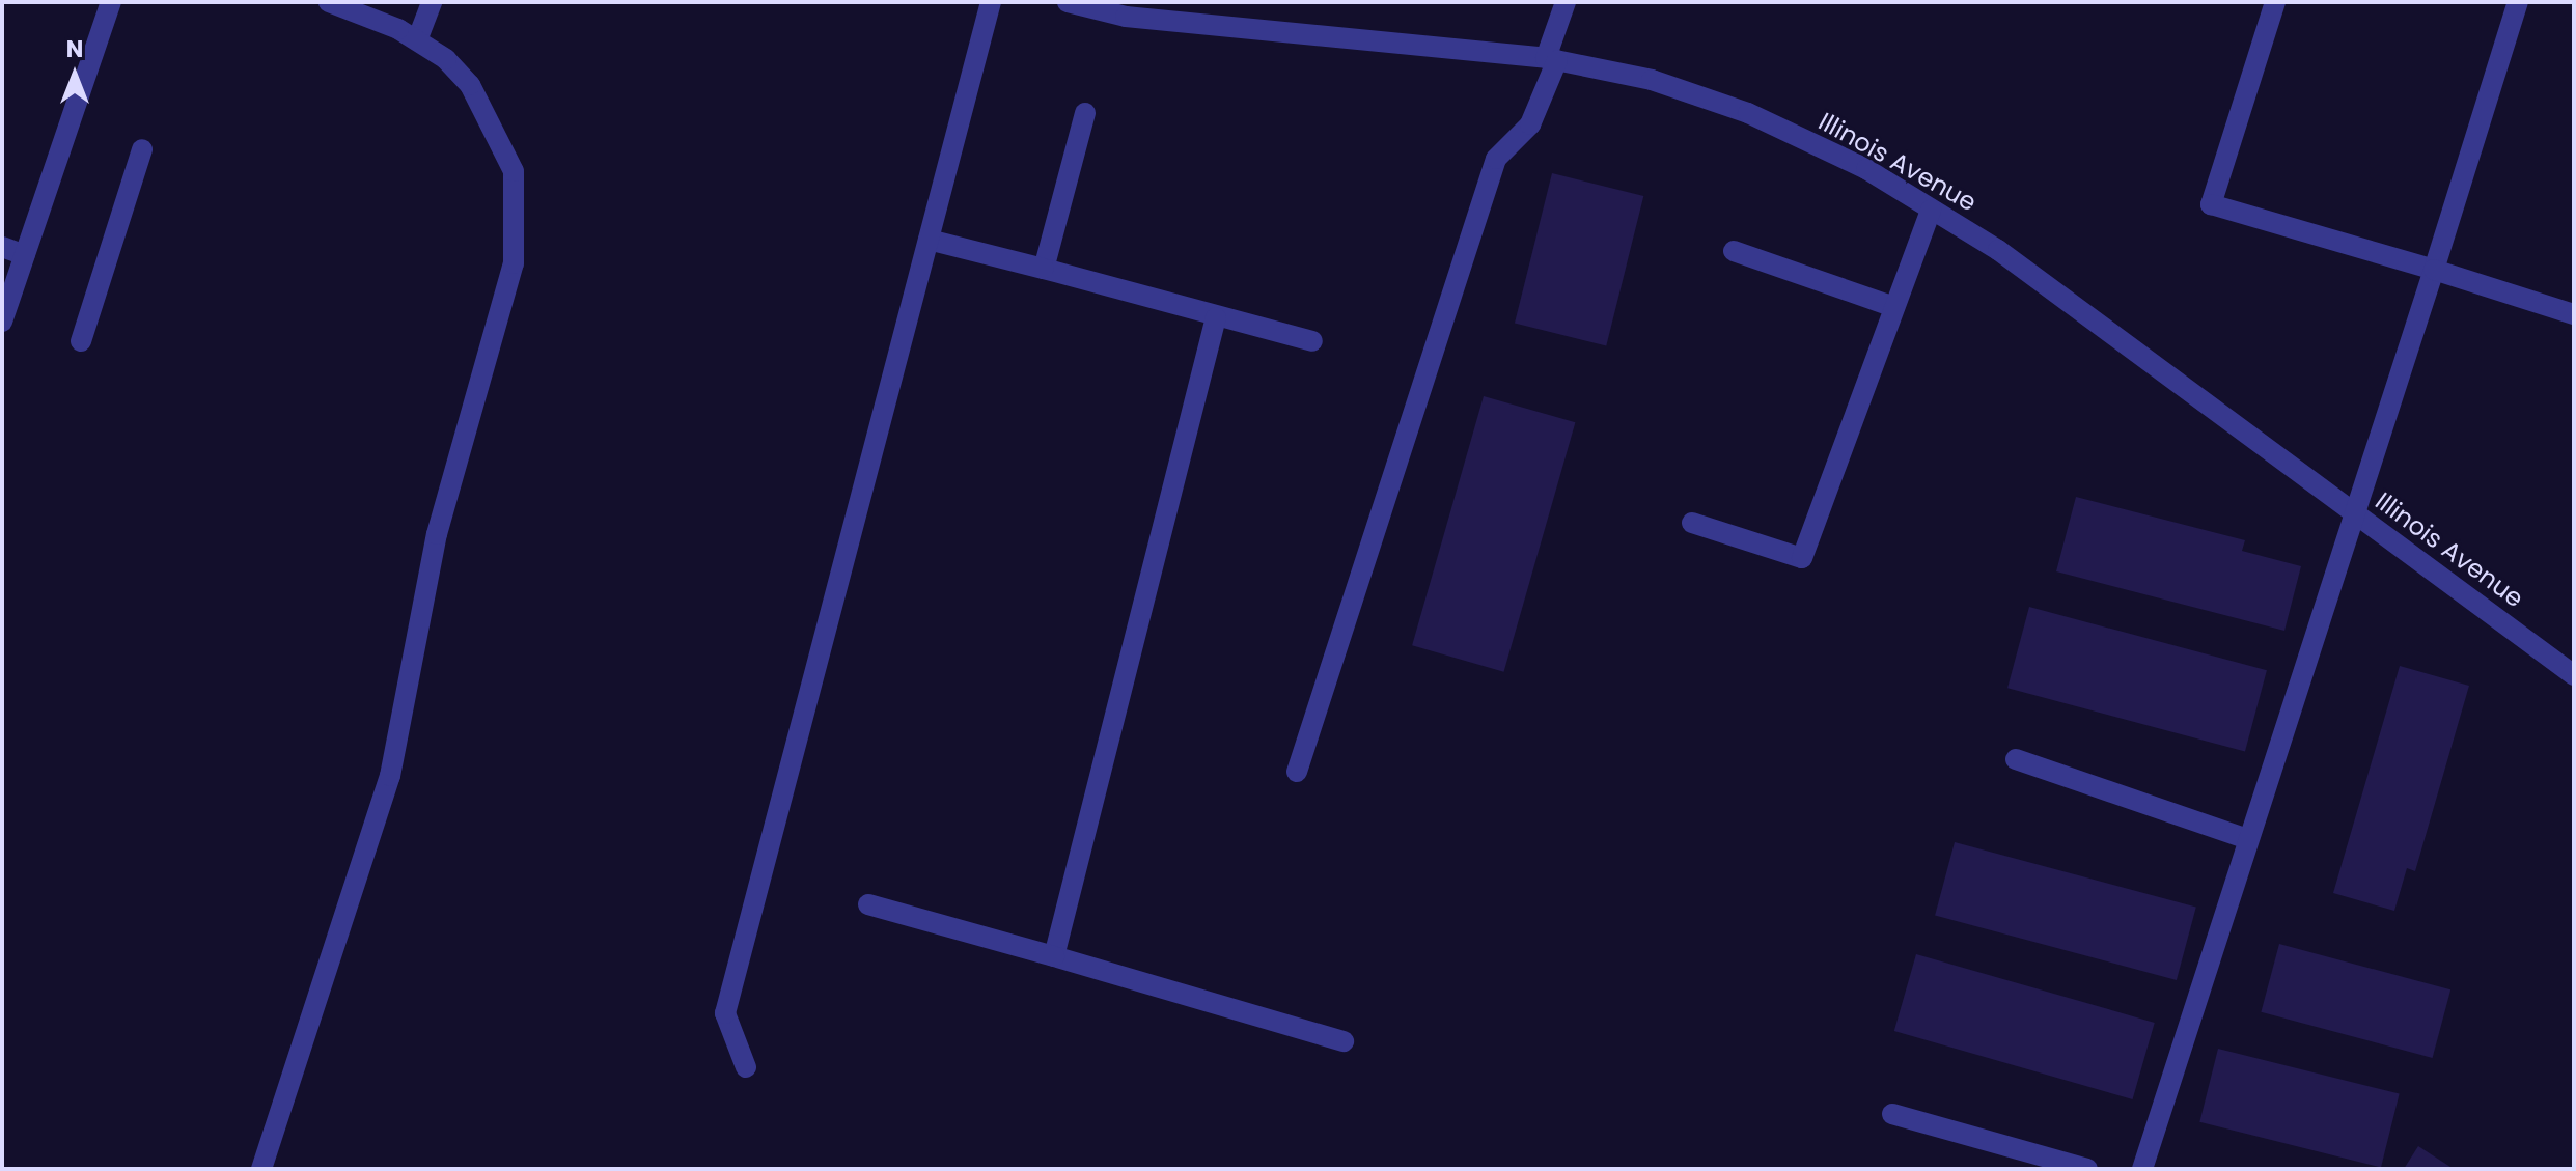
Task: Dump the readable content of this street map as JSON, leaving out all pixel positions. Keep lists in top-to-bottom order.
{
  "streets": {
    "street": ["Illinois Avenue"]
  },
  "north": "top"
}
